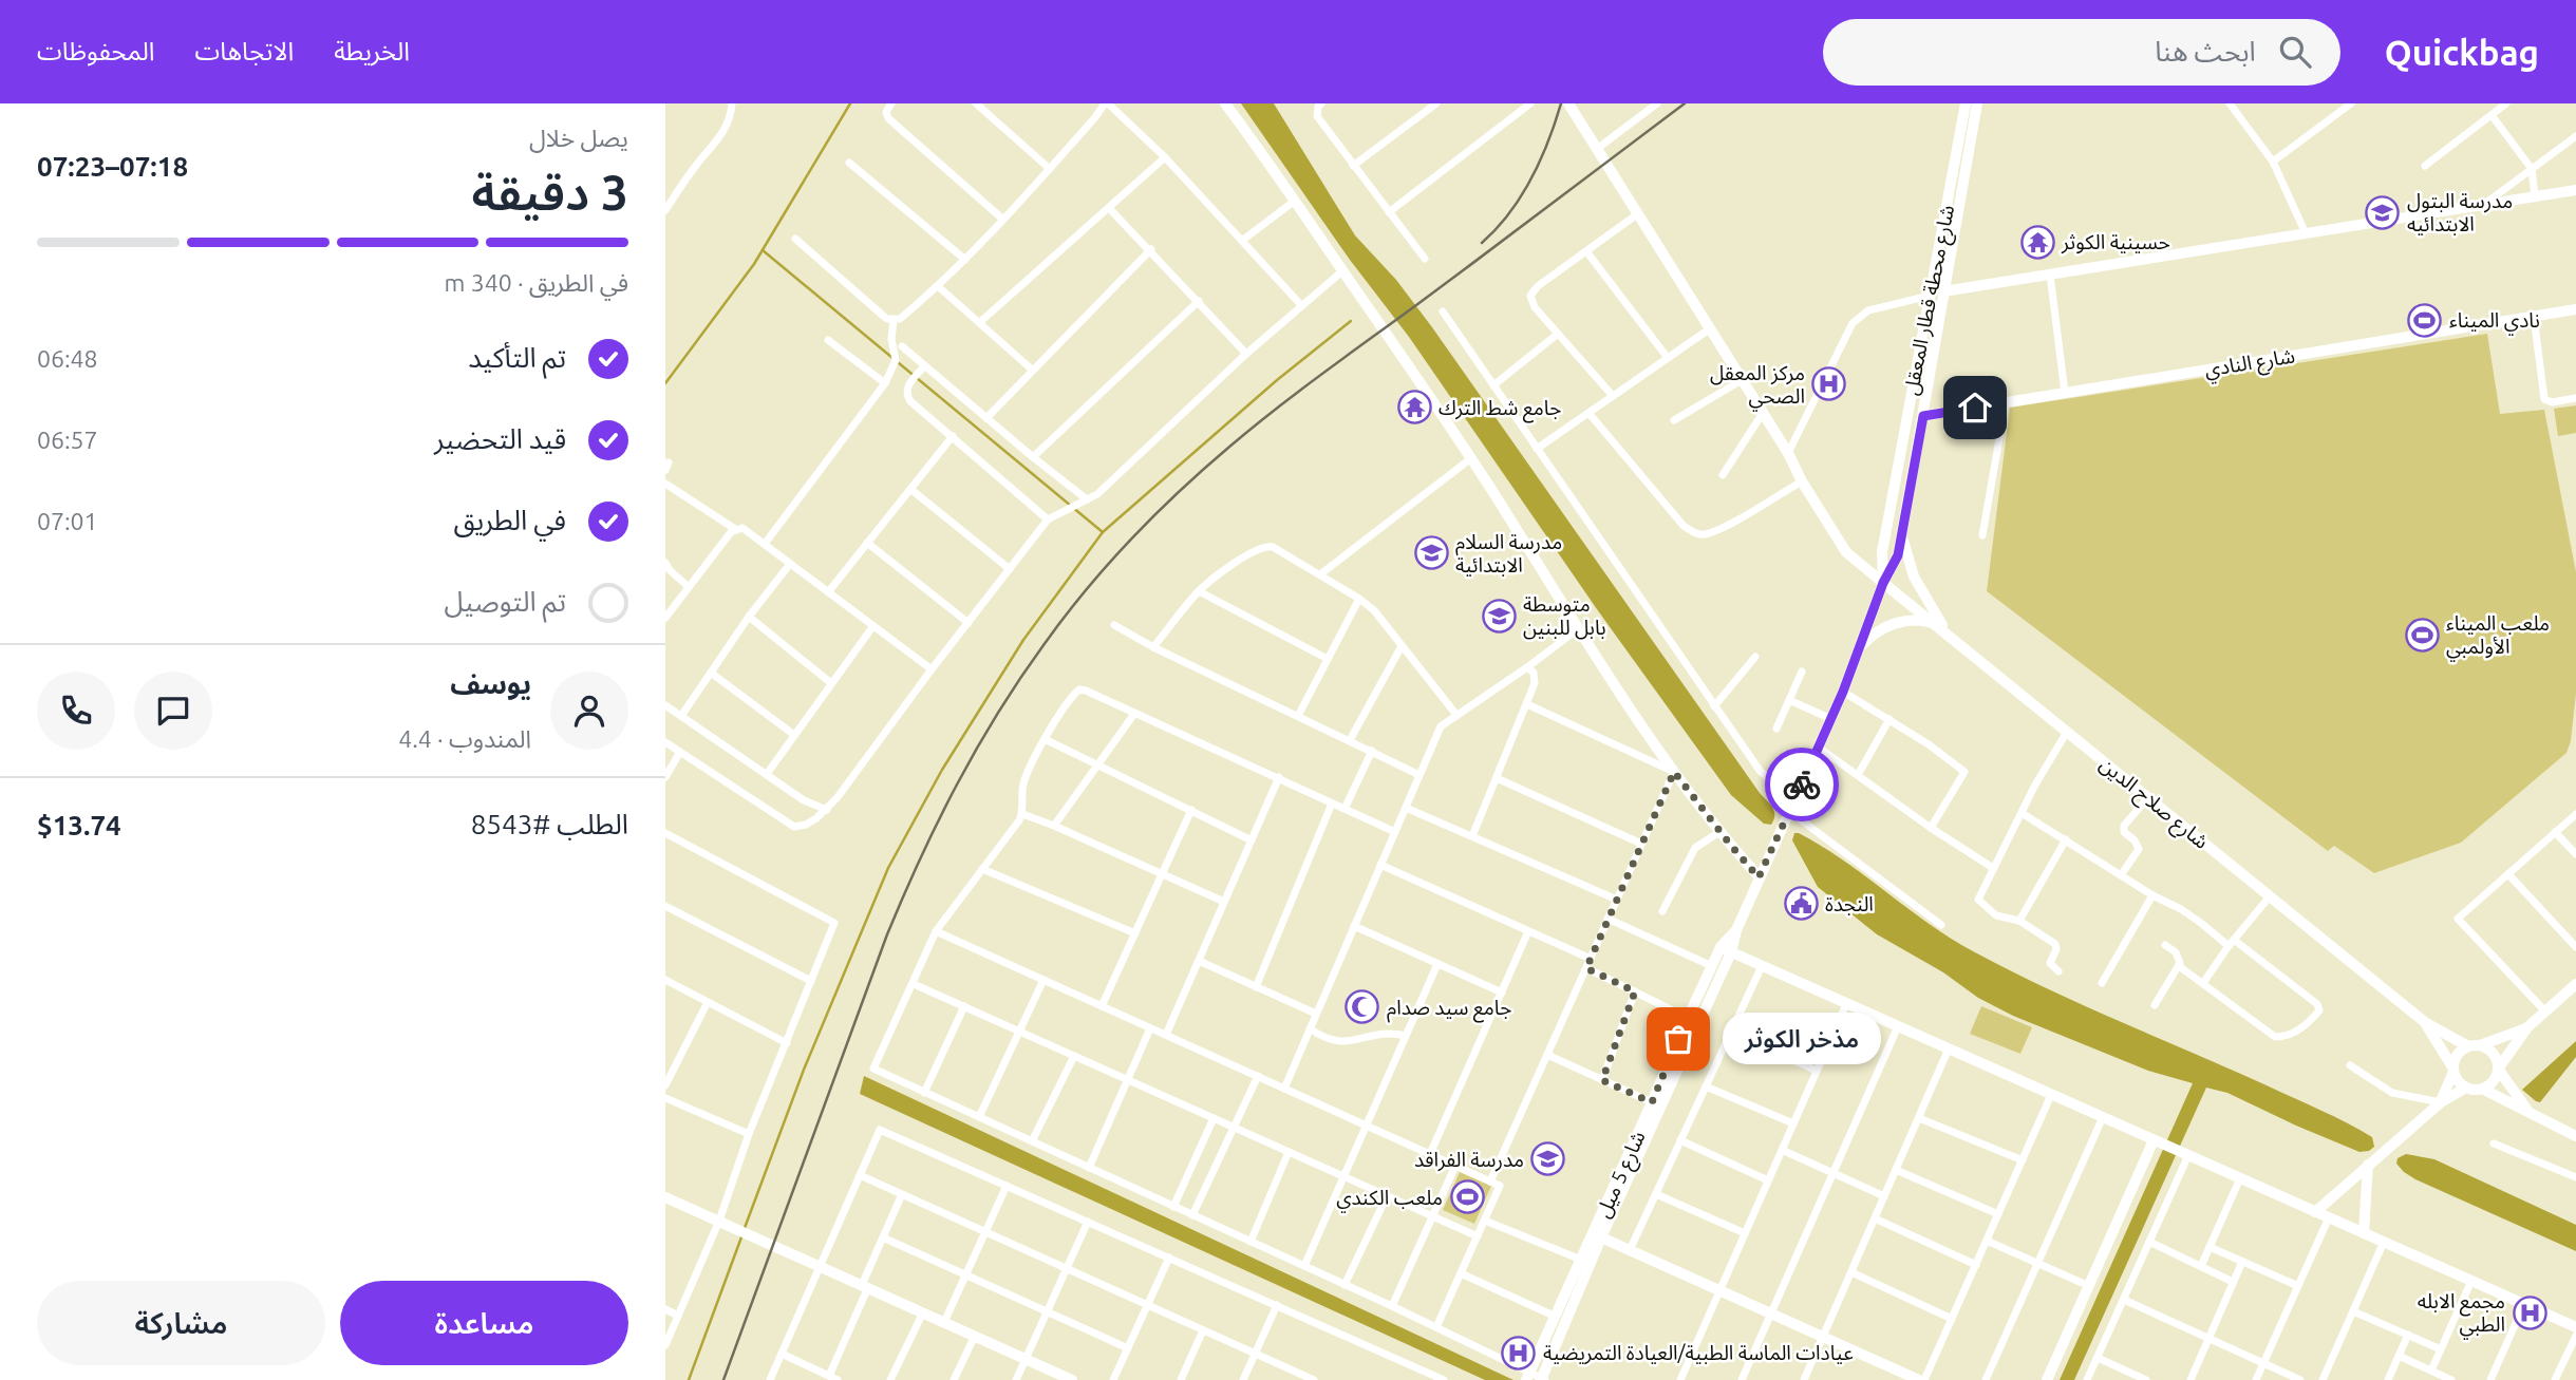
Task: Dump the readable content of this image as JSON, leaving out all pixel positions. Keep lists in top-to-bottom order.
{
  "streets": {
    "main road": ["شارع محطة قطار المعقل", "شارع صلاح الدين", "شارع 5 ميل"],
    "street": ["شارع النادي"]
  },
  "crossings": [
    ["شارع محطة قطار المعقل", "شارع النادي"],
    ["شارع محطة قطار المعقل", "شارع صلاح الدين"],
    ["شارع محطة قطار المعقل", "شارع 5 ميل"],
    ["شارع صلاح الدين", "شارع 5 ميل"]
  ],
  "places": {
    "school or university": [
      "مدرسة البتول الابتدائيه",
      "مدرسة السلام الابتدائية",
      "متوسطة بابل للبنين",
      "مدرسة الفراقد"
    ],
    "temple": ["حسينية الكوثر", "جامع شط الترك"],
    "sports": ["نادي الميناء", "ملعب الميناء الأولمبي", "ملعب الكندي"],
    "hospital": ["مركز المعقل الصحي", "مجمع الابله الطبي", "عيادات الماسة الطبية/العيادة التمريضية"],
    "public building": ["النجدة"],
    "mosque": ["جامع سيد صدام"],
    "other": ["مذخر الكوثر"]
  },
  "page": {
    "header": "Quickbag",
    "search": "ابحث هنا",
    "nav": ["الخريطة", "الاتجاهات", "المحفوظات"],
    "heading": ["3 دقيقة", "يصل خلال", "07:18–07:23"],
    "panel": [
      "يوسف",
      "المندوب · 4.4",
      "الطلب #8543",
      "$13.74"
    ],
    "bar": "في الطريق · 340 m",
    "list": [
      ["تم التأكيد", "06:48"],
      ["قيد التحضير", "06:57"],
      ["في الطريق", "07:01"],
      "تم التوصيل"
    ],
    "bubble": "مذخر الكوثر",
    "buttons": ["مساعدة", "مشاركة"]
  }
}
